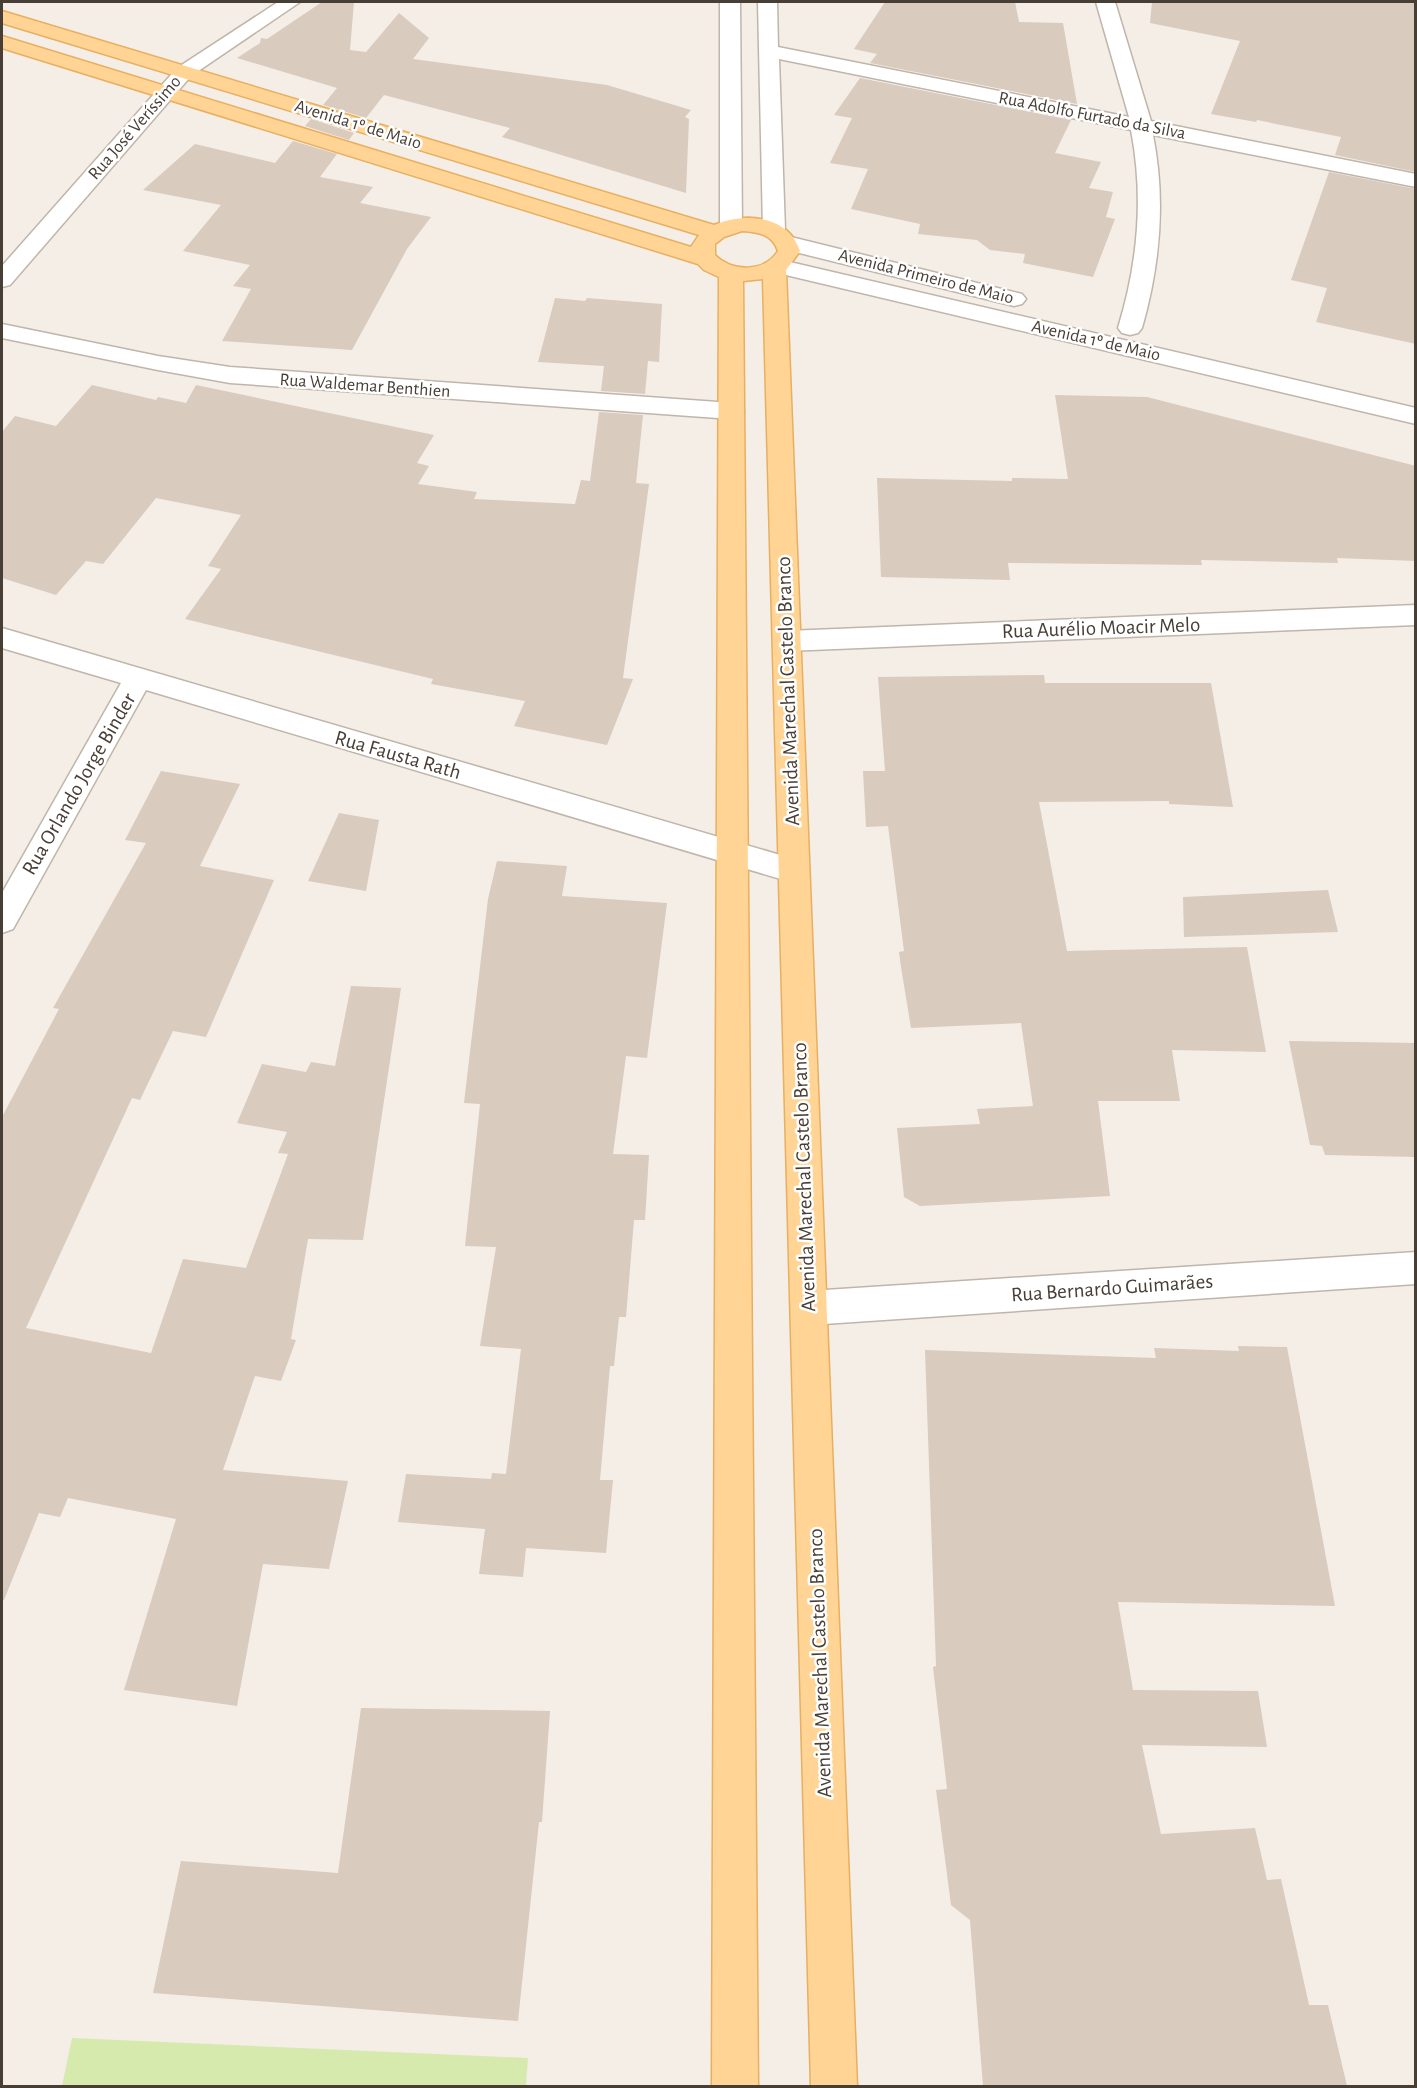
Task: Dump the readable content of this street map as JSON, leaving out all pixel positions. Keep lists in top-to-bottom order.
{
  "streets": {
    "main road": ["Avenida 1º de Maio", "Avenida Marechal Castelo Branco"],
    "street": [
      "Rua Adolfo Furtado da Silva",
      "Rua José Veríssimo",
      "Avenida Primeiro de Maio",
      "Rua Waldemar Benthien",
      "Rua Aurélio Moacir Melo",
      "Rua Fausta Rath",
      "Rua Orlando Jorge Binder",
      "Rua Bernardo Guimarães"
    ]
  },
  "crossings": [
    ["Rua Adolfo Furtado da Silva", "Avenida Marechal Castelo Branco"],
    ["Avenida 1º de Maio", "Rua José Veríssimo"],
    ["Avenida 1º de Maio", "Avenida Primeiro de Maio"],
    ["Avenida 1º de Maio", "Avenida Marechal Castelo Branco"],
    ["Avenida Primeiro de Maio", "Avenida Marechal Castelo Branco"],
    ["Rua Aurélio Moacir Melo", "Avenida Marechal Castelo Branco"],
    ["Avenida Marechal Castelo Branco", "Rua Fausta Rath"],
    ["Avenida Marechal Castelo Branco", "Rua Bernardo Guimarães"],
    ["Rua Fausta Rath", "Rua Orlando Jorge Binder"]
  ]
}
